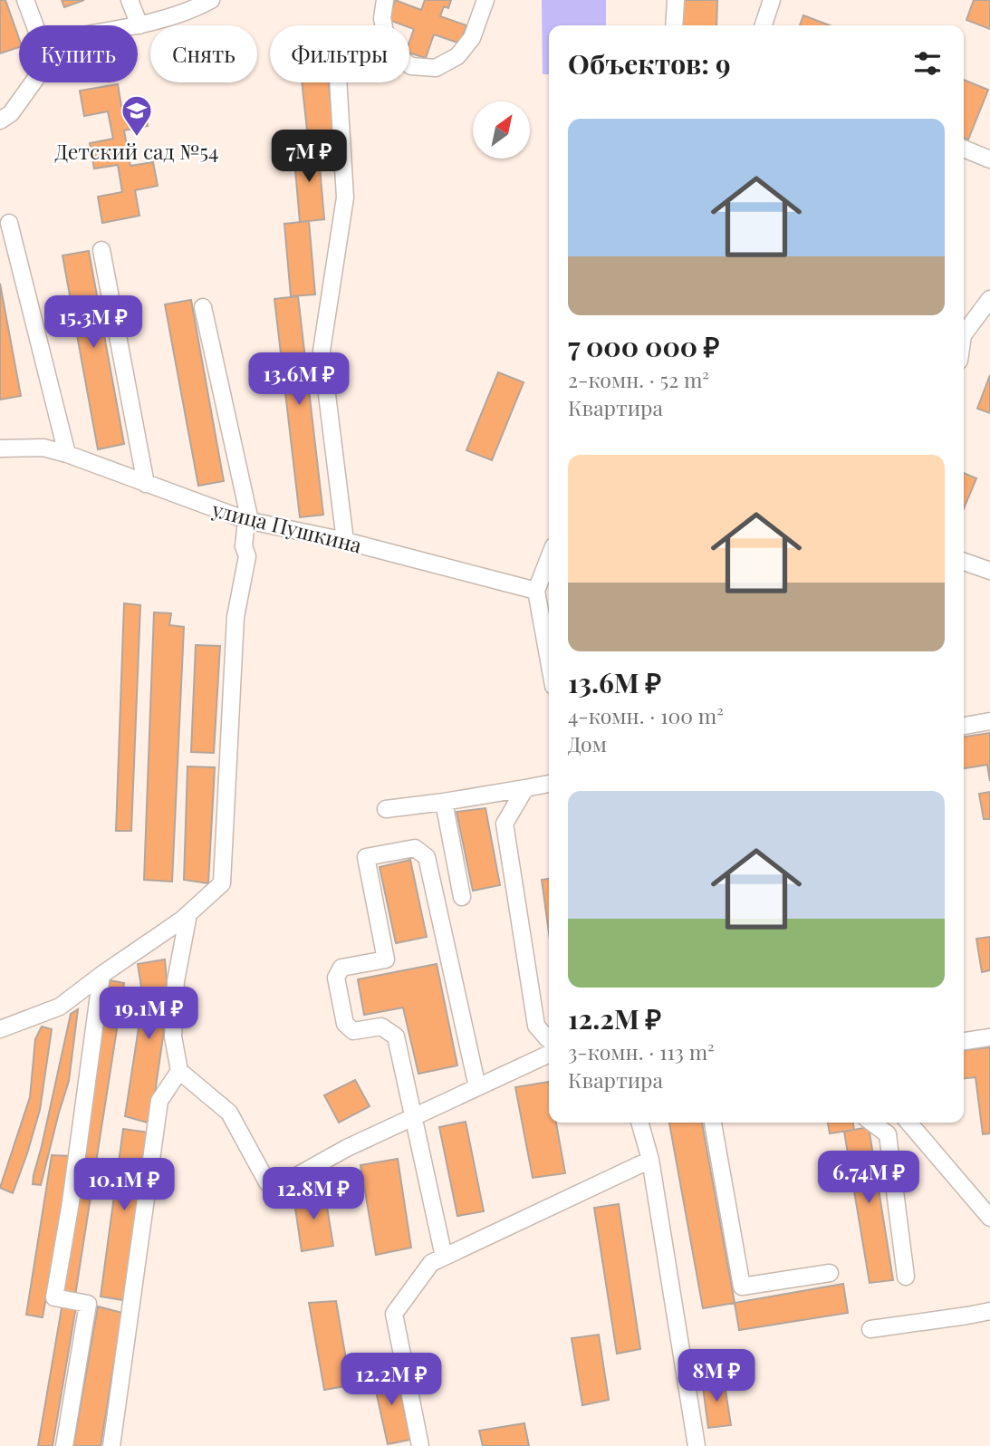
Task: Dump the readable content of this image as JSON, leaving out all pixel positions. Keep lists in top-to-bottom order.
{
  "streets": {
    "street": ["улица Пушкина"]
  },
  "places": {
    "school or university": ["Детский сад №54"]
  },
  "north": "top right",
  "page": {
    "chip": ["Купить", "Снять", "Фильтры"],
    "heading": "Объектов: 9",
    "list": [
      {
        "name": "7 000 000 ₽",
        "note": "2-комн. · 52 m² · Квартира"
      },
      {
        "name": "13.6M ₽",
        "note": "4-комн. · 100 m² · Дом"
      },
      {
        "name": "12.2M ₽",
        "note": "3-комн. · 113 m² · Квартира"
      }
    ],
    "price": [
      "7M ₽",
      "15.3M ₽",
      "13.6M ₽",
      "19.1M ₽",
      "6.74M ₽",
      "10.1M ₽",
      "12.8M ₽",
      "8M ₽",
      "12.2M ₽"
    ]
  }
}
